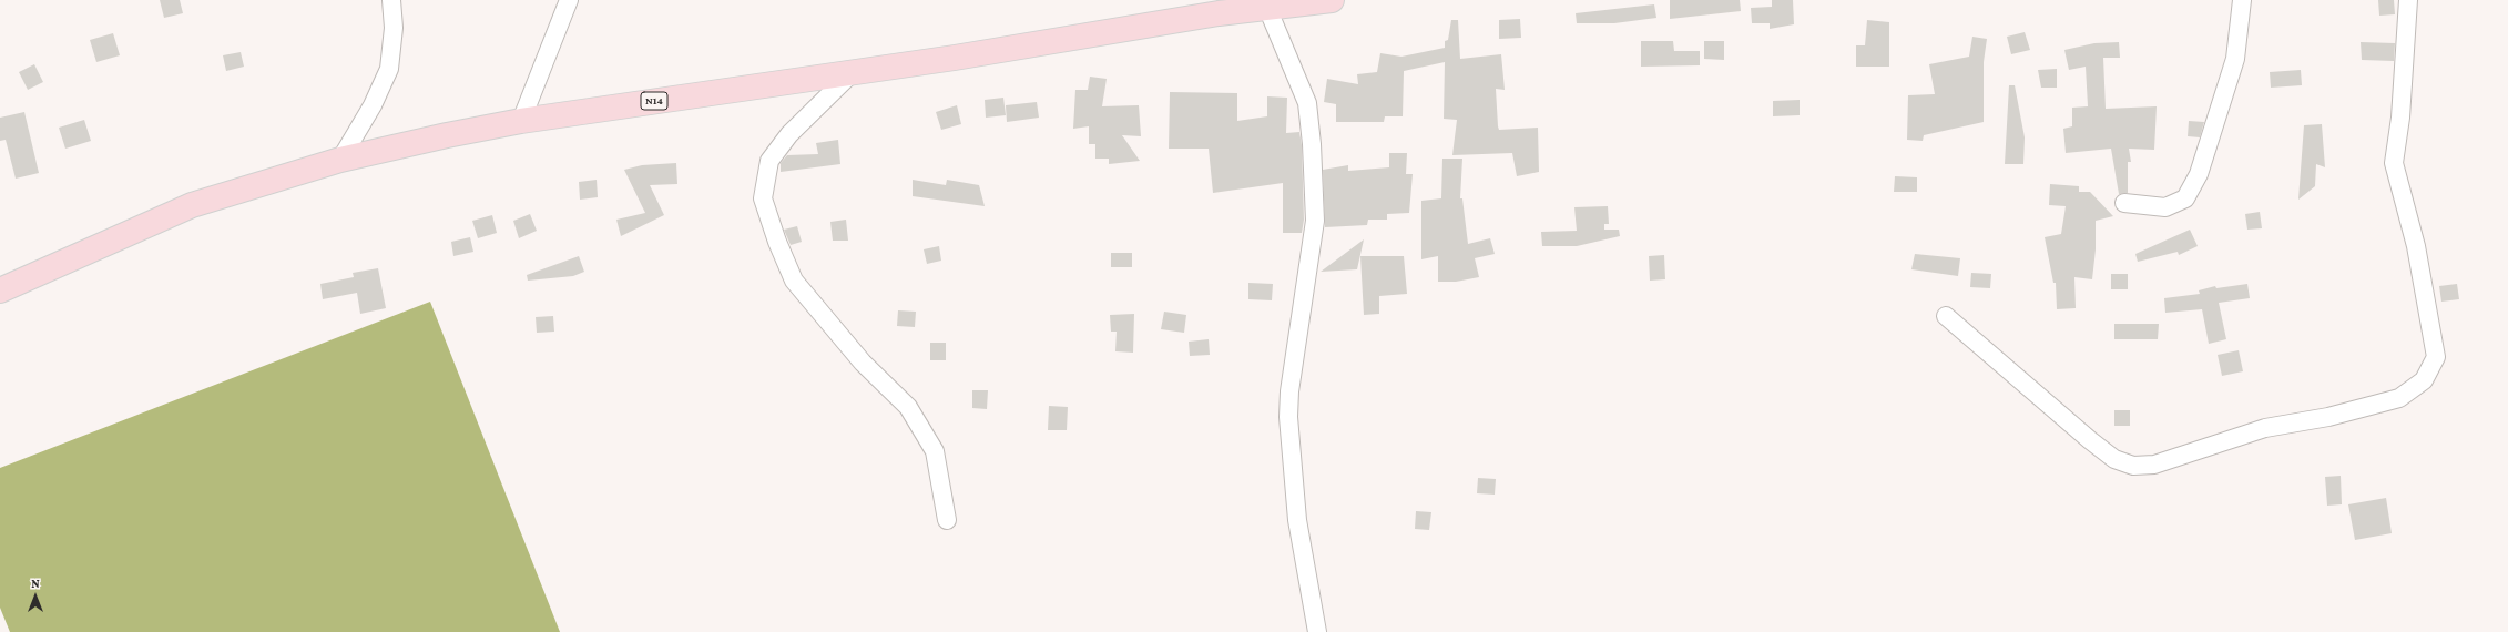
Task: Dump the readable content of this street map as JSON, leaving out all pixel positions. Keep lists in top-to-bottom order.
{
  "streets": {
    "main road": ["N14"]
  },
  "north": "top"
}
